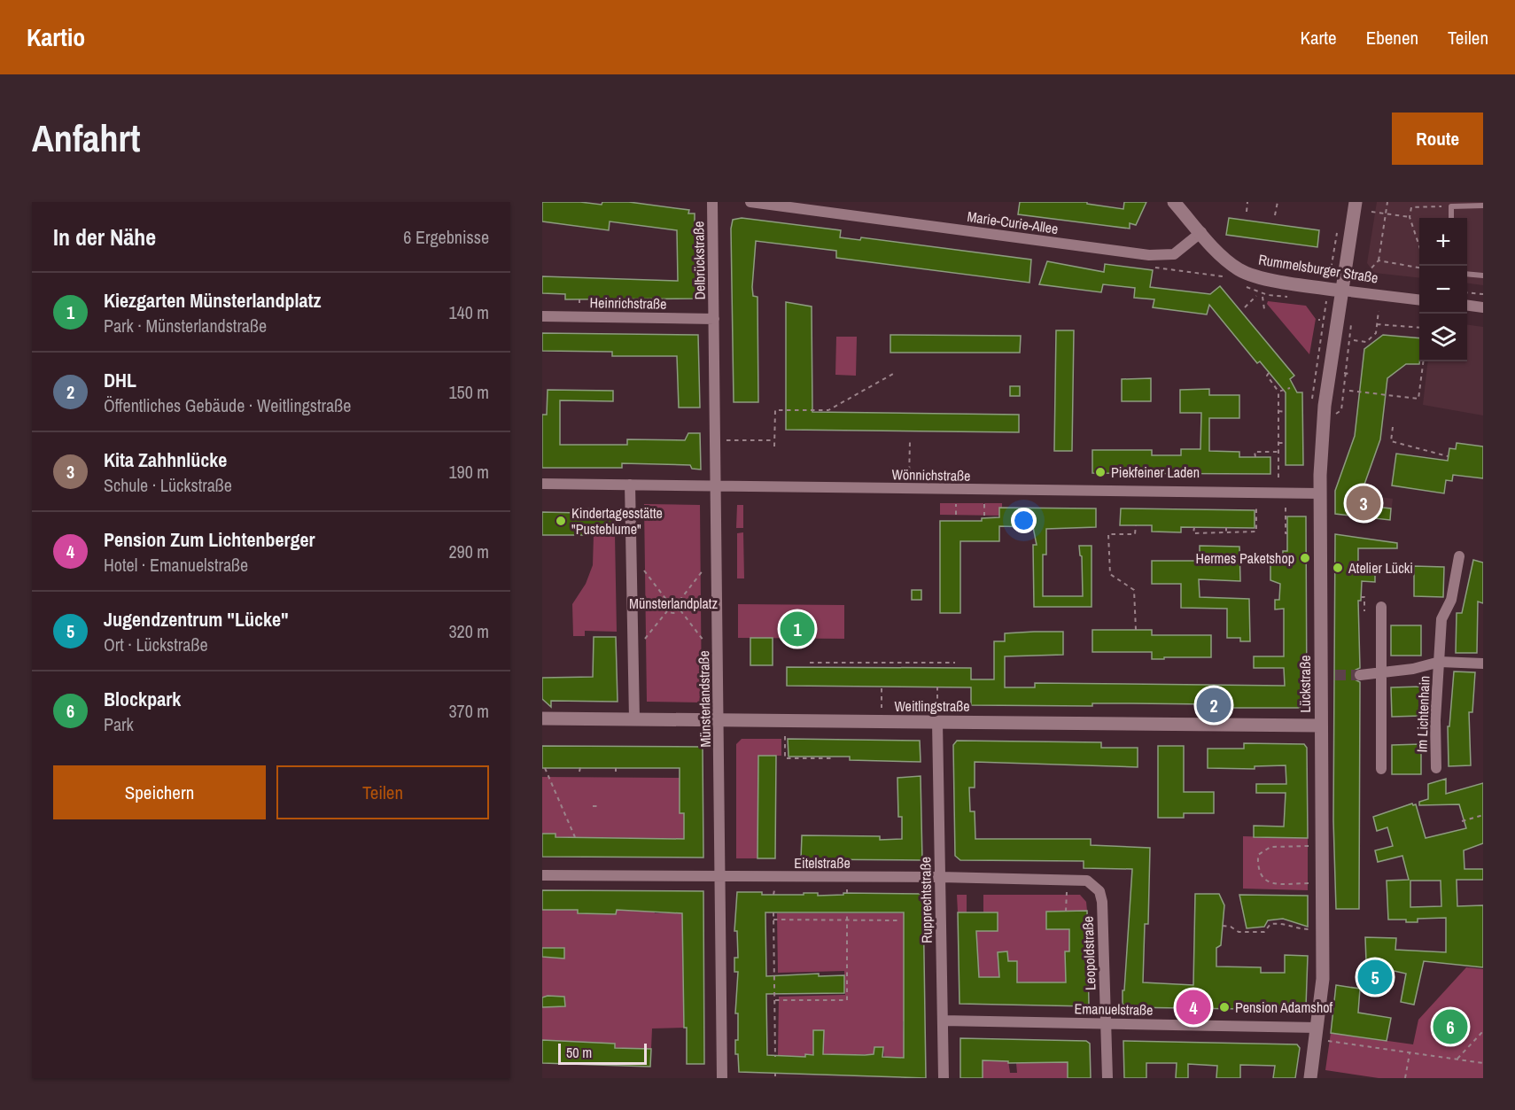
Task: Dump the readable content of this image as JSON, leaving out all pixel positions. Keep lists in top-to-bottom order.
{
  "streets": {
    "street": [
      "Marie-Curie-Allee",
      "Delbrückstraße",
      "Rummelsburger Straße",
      "Heinrichstraße",
      "Wönnichstraße",
      "Lückstraße",
      "Münsterlandstraße",
      "Weitlingstraße",
      "Im Lichtenhain",
      "Eitelstraße",
      "Rupprechtstraße",
      "Leopoldstraße",
      "Emanuelstraße"
    ]
  },
  "crossings": [
    ["Marie-Curie-Allee", "Rummelsburger Straße"],
    ["Delbrückstraße", "Heinrichstraße"],
    ["Delbrückstraße", "Münsterlandstraße"],
    ["Rummelsburger Straße", "Lückstraße"],
    ["Heinrichstraße", "Münsterlandstraße"],
    ["Wönnichstraße", "Lückstraße"],
    ["Wönnichstraße", "Münsterlandstraße"],
    ["Lückstraße", "Weitlingstraße"],
    ["Lückstraße", "Emanuelstraße"],
    ["Münsterlandstraße", "Weitlingstraße"],
    ["Münsterlandstraße", "Eitelstraße"],
    ["Weitlingstraße", "Rupprechtstraße"],
    ["Eitelstraße", "Rupprechtstraße"],
    ["Eitelstraße", "Leopoldstraße"],
    ["Rupprechtstraße", "Emanuelstraße"],
    ["Leopoldstraße", "Emanuelstraße"]
  ],
  "parks": ["Münsterlandplatz"],
  "places": [
    "Piekfeiner Laden",
    "Kindertagesstätte \"Pusteblume\"",
    "Hermes Paketshop",
    "Atelier Lücki",
    "Pension Adamshof"
  ],
  "scale_bar": "50 m",
  "page": {
    "header": "Kartio",
    "nav": ["Karte", "Ebenen", "Teilen"],
    "buttons": [
      "Route",
      ["Speichern", "Teilen"]
    ],
    "title": "Anfahrt",
    "heading": ["In der Nähe", "6 Ergebnisse"],
    "map_buttons": ["+", "−"],
    "list": [
      {
        "mark": "1",
        "name": "Kiezgarten Münsterlandplatz",
        "note": "Park · Münsterlandstraße",
        "value": "140 m"
      },
      {
        "mark": "2",
        "name": "DHL",
        "note": "Öffentliches Gebäude · Weitlingstraße",
        "value": "150 m"
      },
      {
        "mark": "3",
        "name": "Kita Zahhnlücke",
        "note": "Schule · Lückstraße",
        "value": "190 m"
      },
      {
        "mark": "4",
        "name": "Pension Zum Lichtenberger",
        "note": "Hotel · Emanuelstraße",
        "value": "290 m"
      },
      {
        "mark": "5",
        "name": "Jugendzentrum \"Lücke\"",
        "note": "Ort · Lückstraße",
        "value": "320 m"
      },
      {
        "mark": "6",
        "name": "Blockpark",
        "note": "Park",
        "value": "370 m"
      }
    ],
    "pins": [
      "3",
      "1",
      "2",
      "5",
      "4",
      "6"
    ],
    "scale": "50 m"
  }
}
